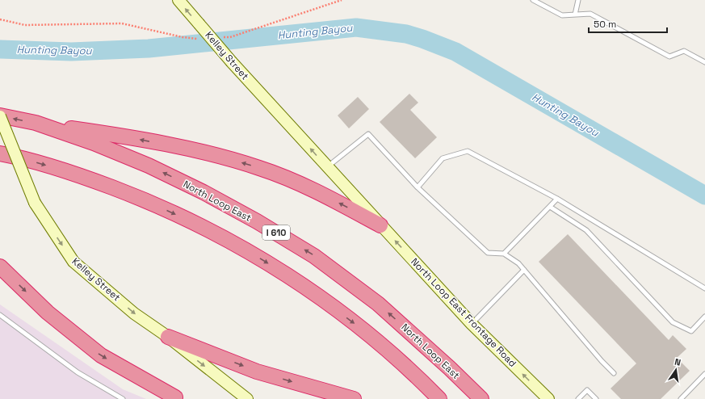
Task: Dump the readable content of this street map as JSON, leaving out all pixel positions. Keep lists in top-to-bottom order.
{
  "streets": {
    "highway": ["North Loop East", "I 610"],
    "main road": ["Kelley Street", "North Loop East Frontage Road"]
  },
  "crossings": [
    ["Kelley Street", "North Loop East"],
    ["Kelley Street", "North Loop East Frontage Road"]
  ],
  "one_way": ["North Loop East Frontage Road"],
  "water": ["Hunting Bayou"],
  "scale_bar": "50 m",
  "north": "top"
}
